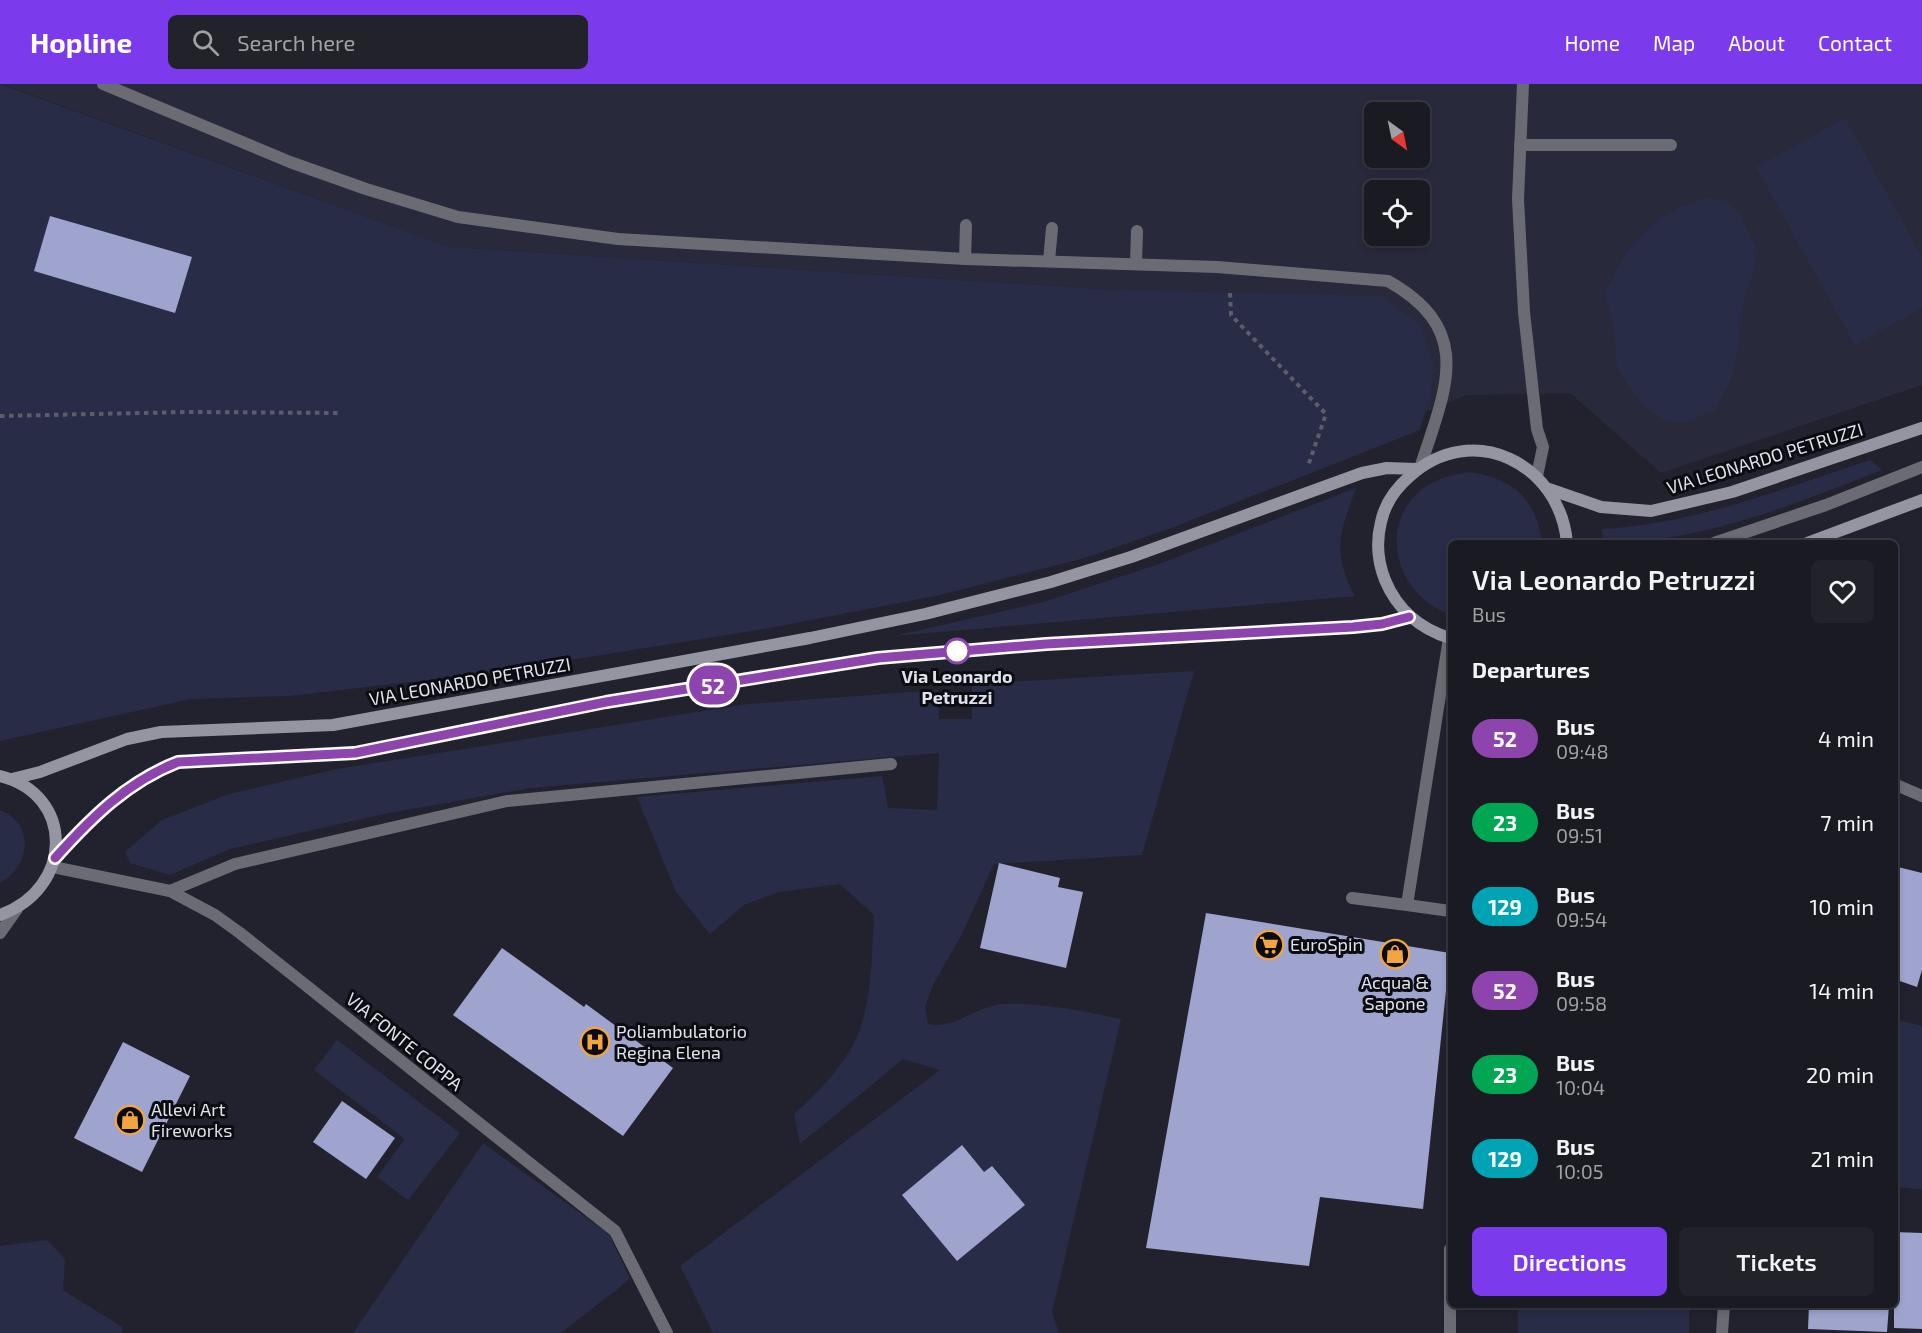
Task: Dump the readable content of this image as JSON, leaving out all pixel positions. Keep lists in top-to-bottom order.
{
  "streets": {
    "main road": ["VIA LEONARDO PETRUZZI"],
    "street": ["VIA FONTE COPPA"]
  },
  "places": {
    "other": ["Via Leonardo Petruzzi"],
    "supermarket": ["EuroSpin"],
    "shop": ["Acqua & Sapone", "Allevi Art Fireworks"],
    "hospital": ["Poliambulatorio Regina Elena"]
  },
  "lines": ["bus line 52"],
  "north": "bottom right",
  "page": {
    "header": "Hopline",
    "search": "Search here",
    "nav": [
      "Home",
      "Map",
      "About",
      "Contact"
    ],
    "on_map": "52",
    "heading": [
      ["Via Leonardo Petruzzi", "Bus"],
      "Departures"
    ],
    "list": [
      {
        "mark": "52",
        "name": "Bus",
        "note": "09:48",
        "value": "4 min"
      },
      {
        "mark": "23",
        "name": "Bus",
        "note": "09:51",
        "value": "7 min"
      },
      {
        "mark": "129",
        "name": "Bus",
        "note": "09:54",
        "value": "10 min"
      },
      {
        "mark": "52",
        "name": "Bus",
        "note": "09:58",
        "value": "14 min"
      },
      {
        "mark": "23",
        "name": "Bus",
        "note": "10:04",
        "value": "20 min"
      },
      {
        "mark": "129",
        "name": "Bus",
        "note": "10:05",
        "value": "21 min"
      }
    ],
    "buttons": ["Directions", "Tickets"]
  }
}
